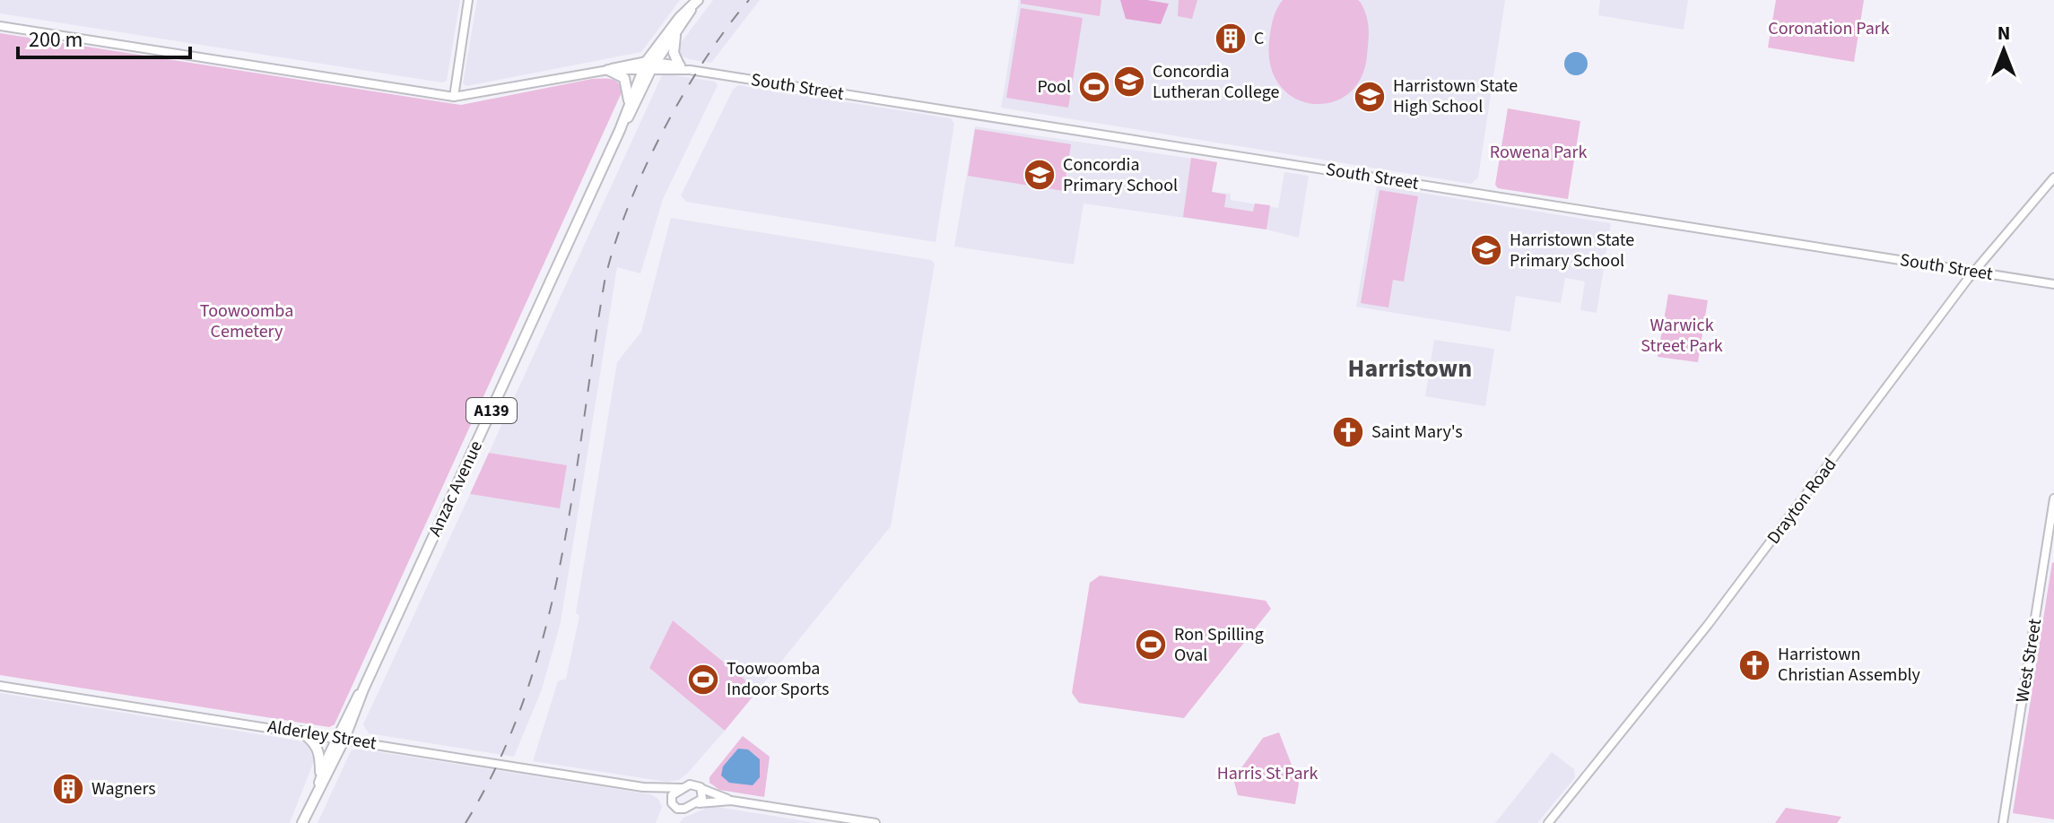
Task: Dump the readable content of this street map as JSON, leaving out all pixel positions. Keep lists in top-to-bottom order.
{
  "streets": {
    "highway": ["A139", "Anzac Avenue"],
    "street": [
      "South Street",
      "Drayton Road",
      "West Street",
      "Alderley Street"
    ]
  },
  "crossings": [
    ["South Street", "Anzac Avenue"],
    ["South Street", "Drayton Road"],
    ["Anzac Avenue", "Alderley Street"]
  ],
  "districts": ["Harristown"],
  "parks": [
    "Coronation Park",
    "Rowena Park",
    "Toowoomba Cemetery",
    "Warwick Street Park",
    "Harris St Park"
  ],
  "places": {
    "building": ["C", "Wagners"],
    "school or university": [
      "Concordia Lutheran College",
      "Harristown State High School",
      "Concordia Primary School",
      "Harristown State Primary School"
    ],
    "sports": ["Pool", "Ron Spilling Oval", "Toowoomba Indoor Sports"],
    "church": ["Saint Mary's", "Harristown Christian Assembly"]
  },
  "scale_bar": "200 m",
  "north": "top"
}
